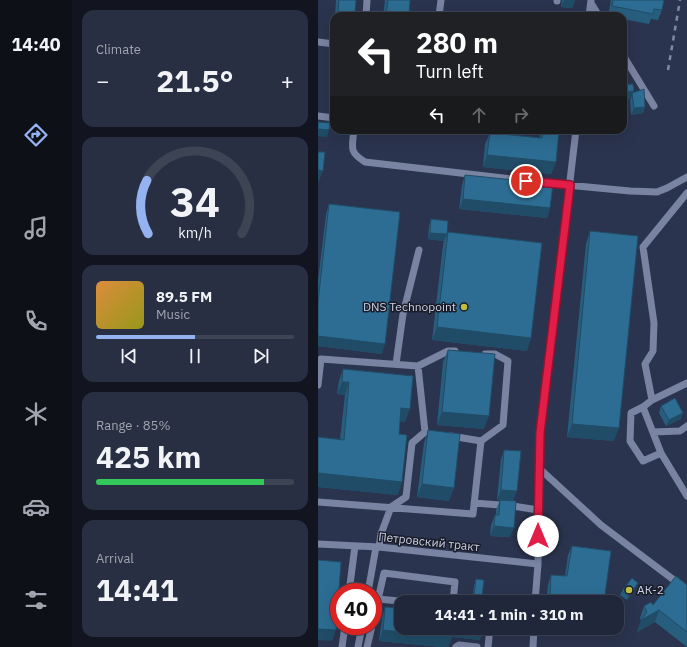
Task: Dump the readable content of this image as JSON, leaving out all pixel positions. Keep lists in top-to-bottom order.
{
  "streets": {
    "street": ["Петровский тракт"]
  },
  "places": ["DNS Technopoint", "АК-2"],
  "page": {
    "tabs": "14:40",
    "tile": [
      "Climate",
      ["Range · 85%", "425 km"],
      ["Arrival", "14:41"]
    ],
    "turn": ["280 m", "Turn left"],
    "heat": ["−", "21.5°", "+"],
    "song": ["89.5 FM", "Music"],
    "limit": "40",
    "trip": "14:41 · 1 min · 310 m",
    "gauge": ["34", "km/h"]
  }
}
